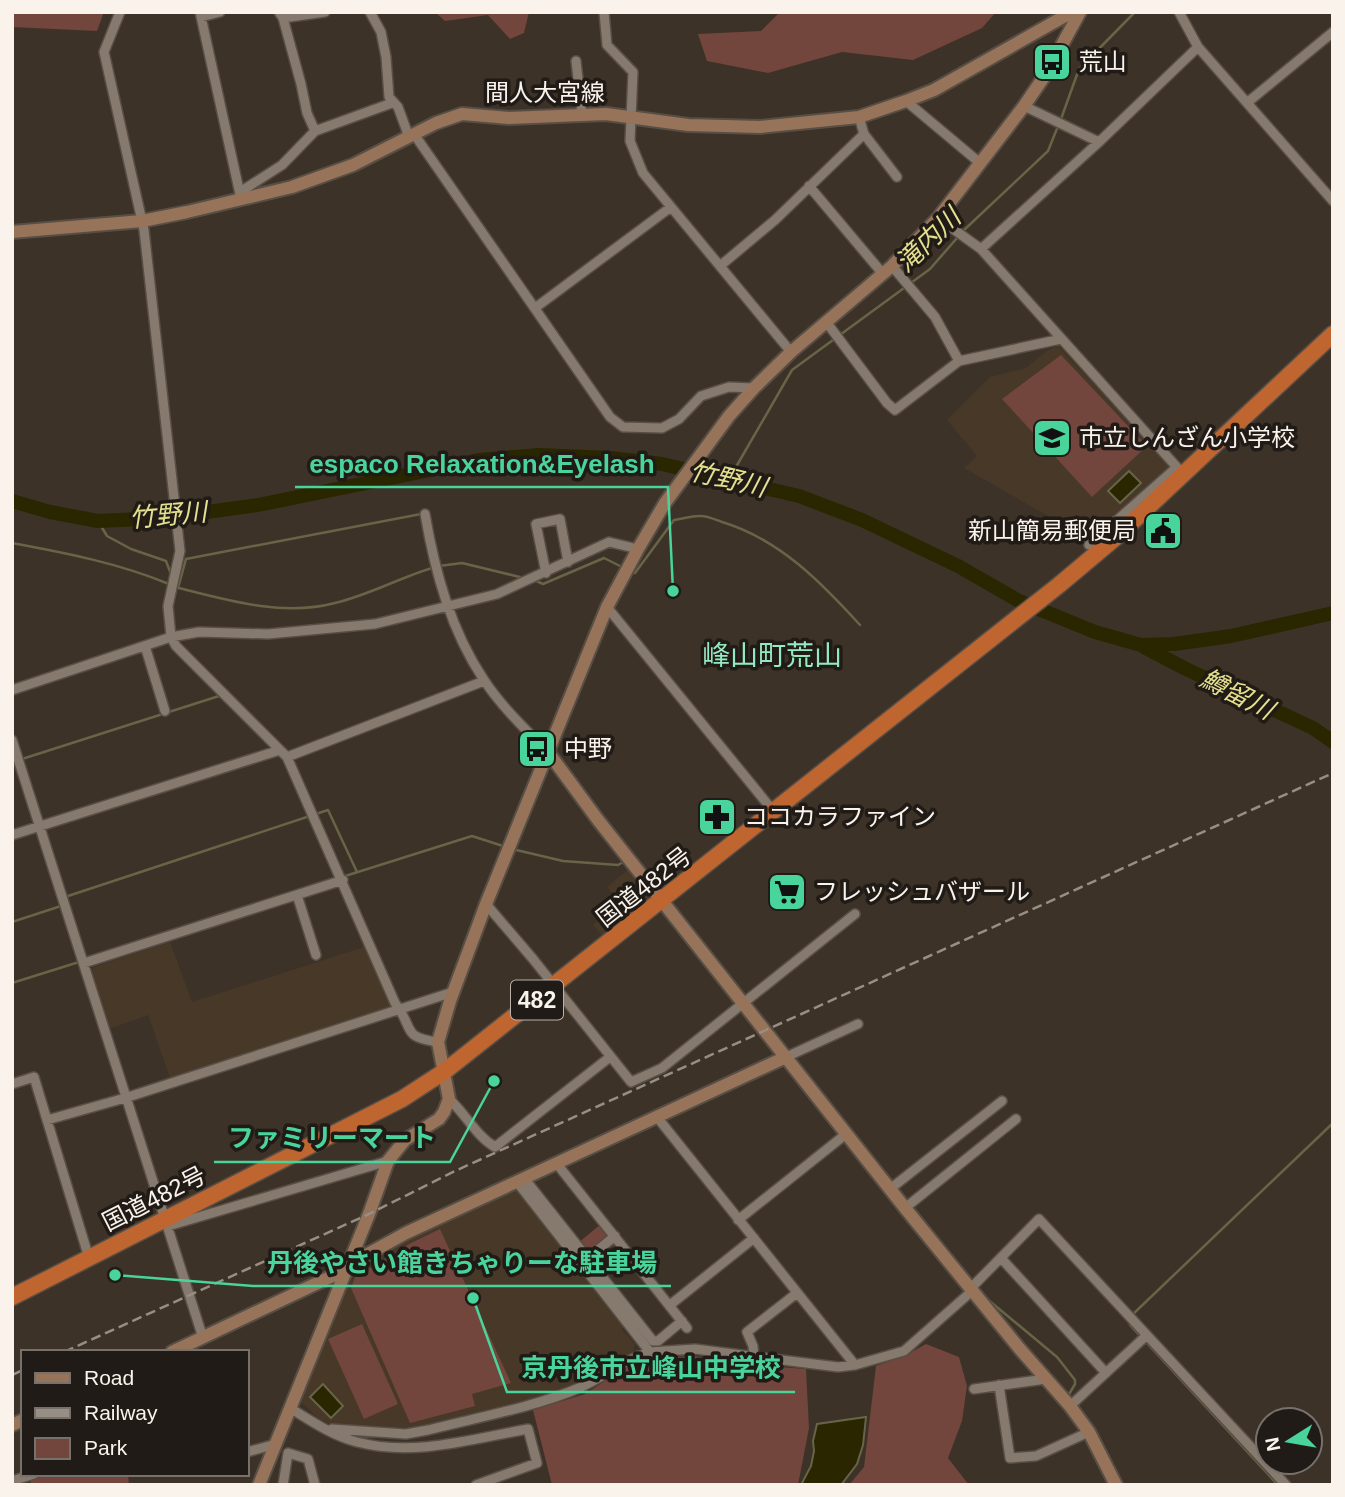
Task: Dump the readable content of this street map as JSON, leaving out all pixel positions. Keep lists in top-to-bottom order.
{
  "streets": {
    "highway": ["国道482号", "482"],
    "street": ["間人大宮線"]
  },
  "districts": ["峰山町荒山"],
  "water": ["滝内川", "竹野川", "鱒留川"],
  "places": {
    "bus stop": ["荒山", "中野"],
    "school or university": ["市立しんざん小学校"],
    "public building": ["新山簡易郵便局"],
    "other": [
      "espaco Relaxation&Eyelash",
      "ファミリーマート",
      "丹後やさい館きちゃりーな駐車場",
      "京丹後市立峰山中学校"
    ],
    "pharmacy": ["ココカラファイン"],
    "supermarket": ["フレッシュバザール"]
  },
  "legend": ["Road", "Railway", "Park"],
  "north": "left"
}
